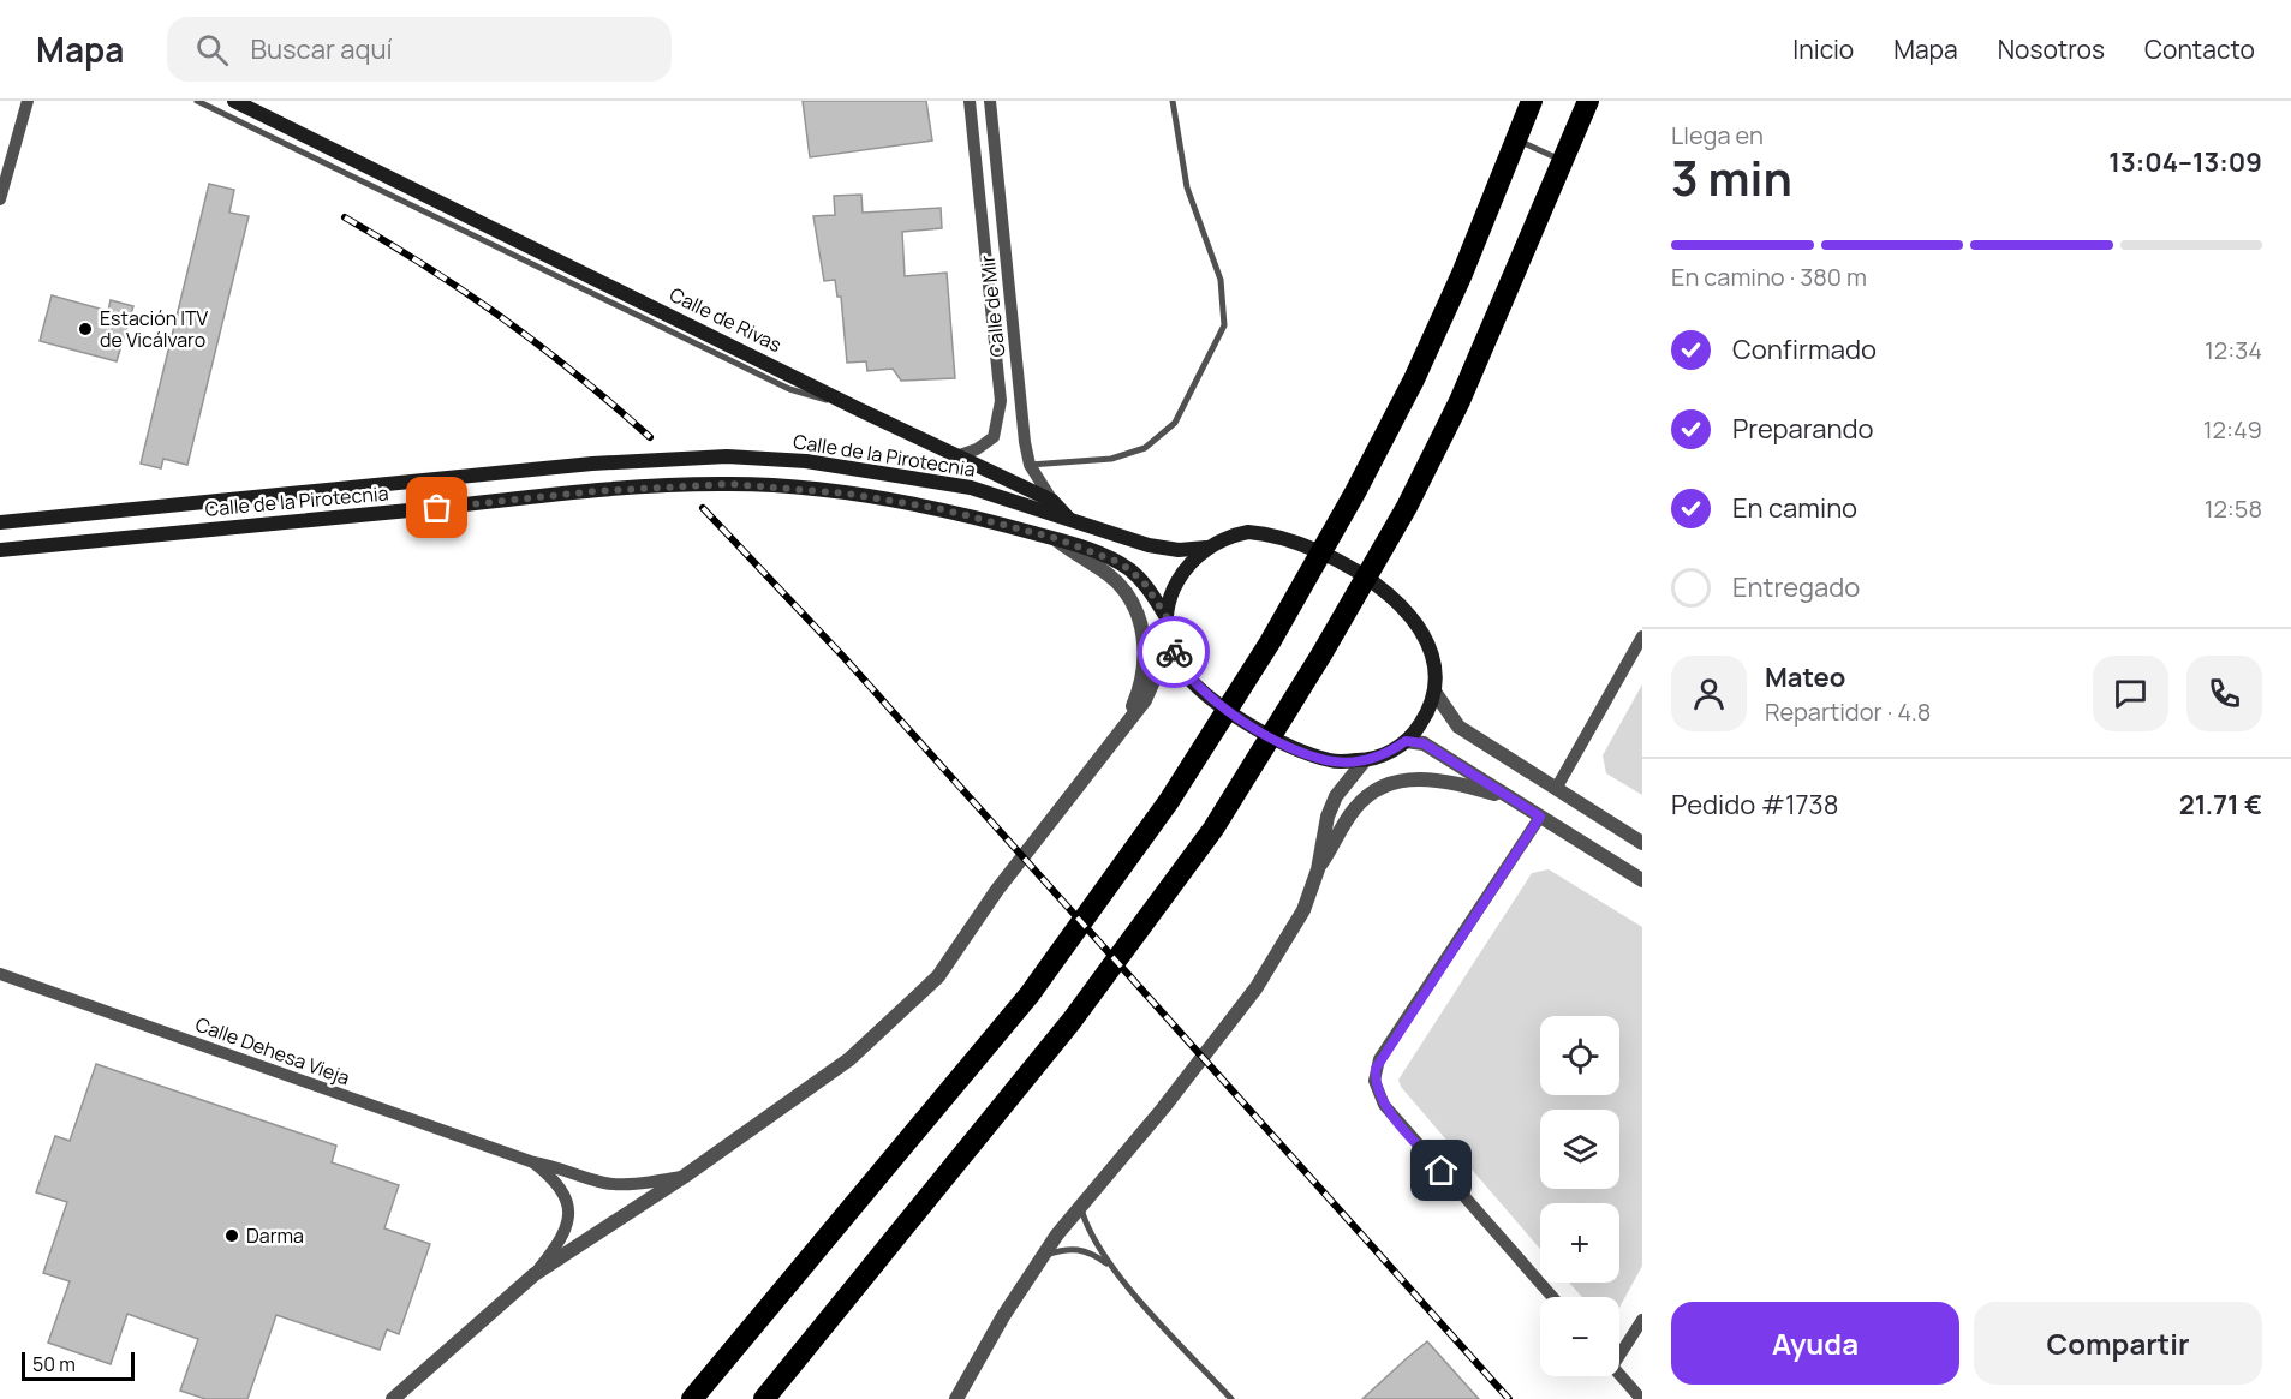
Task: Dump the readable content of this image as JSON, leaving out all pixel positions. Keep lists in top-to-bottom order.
{
  "streets": {
    "main road": ["Calle de Rivas", "Calle de la Pirotecnia"],
    "street": ["Calle de Mir", "Calle Dehesa Vieja"]
  },
  "crossings": [
    ["Calle de Mir", "Calle de Rivas"],
    ["Calle de Rivas", "Calle de la Pirotecnia"]
  ],
  "places": ["Estación ITV de Vicálvaro", "Darma"],
  "scale_bar": "50 m",
  "page": {
    "header": "Mapa",
    "search": "Buscar aquí",
    "nav": [
      "Inicio",
      "Mapa",
      "Nosotros",
      "Contacto"
    ],
    "heading": ["3 min", "Llega en", "13:04–13:09"],
    "panel": [
      "Mateo",
      "Repartidor · 4.8",
      "Pedido #1738",
      "21.71 €"
    ],
    "bar": "En camino · 380 m",
    "list": [
      ["Confirmado", "12:34"],
      ["Preparando", "12:49"],
      ["En camino", "12:58"],
      "Entregado"
    ],
    "map_buttons": ["+", "−"],
    "buttons": ["Ayuda", "Compartir"],
    "scale": "50 m"
  }
}
